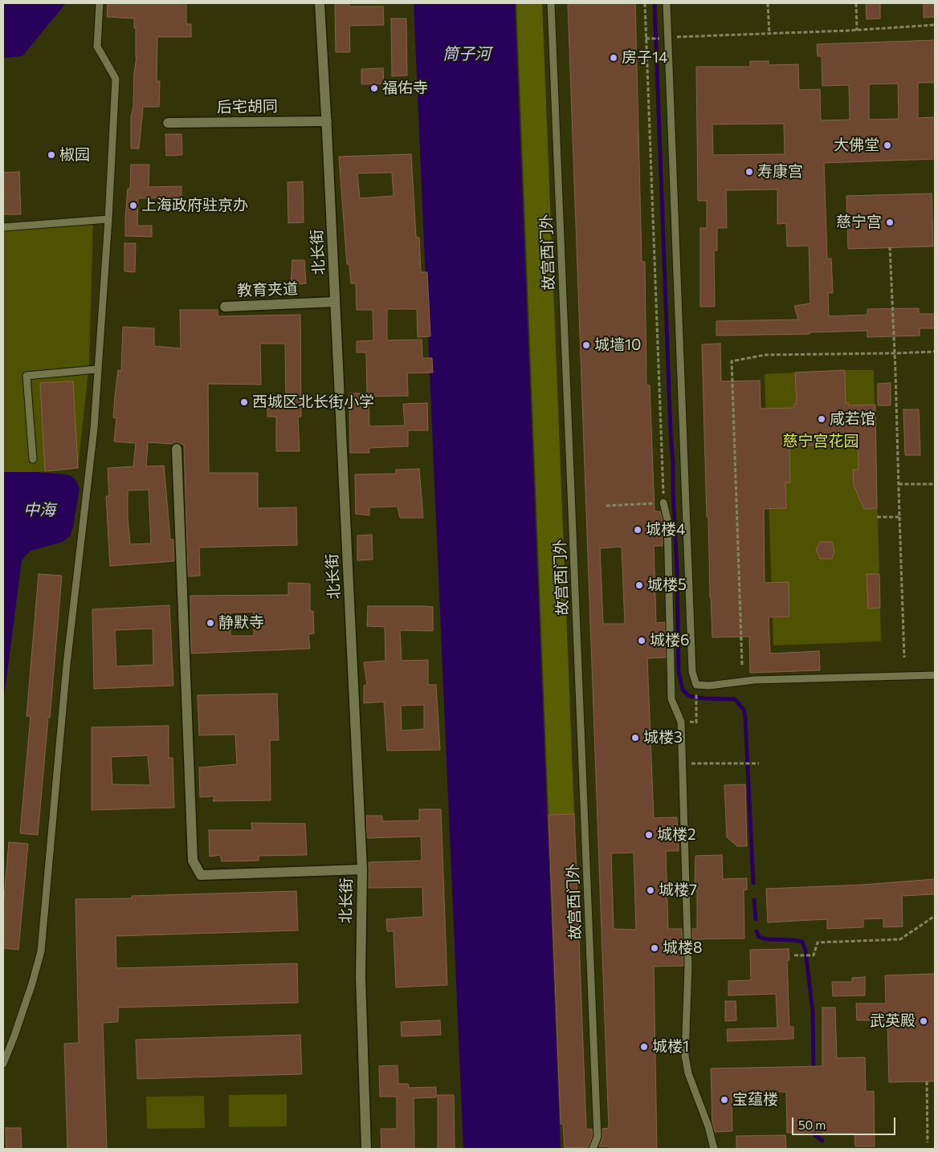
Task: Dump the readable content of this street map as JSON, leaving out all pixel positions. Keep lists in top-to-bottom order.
{
  "streets": {
    "street": ["后宅胡同", "北长街", "教育夹道"],
    "lane": ["故宫西门外"]
  },
  "crossings": [
    ["后宅胡同", "北长街"],
    ["北长街", "教育夹道"]
  ],
  "water": ["筒子河", "中海"],
  "parks": ["慈宁宫花园"],
  "places": [
    "房子14",
    "福佑寺",
    "大佛堂",
    "椒园",
    "寿康宫",
    "上海政府驻京办",
    "慈宁宫",
    "城墙10",
    "西城区北长街小学",
    "咸若馆",
    "城楼4",
    "城楼5",
    "静默寺",
    "城楼6",
    "城楼3",
    "城楼2",
    "城楼7",
    "城楼8",
    "武英殿",
    "城楼1",
    "宝蕴楼"
  ],
  "scale_bar": "50 m"
}
